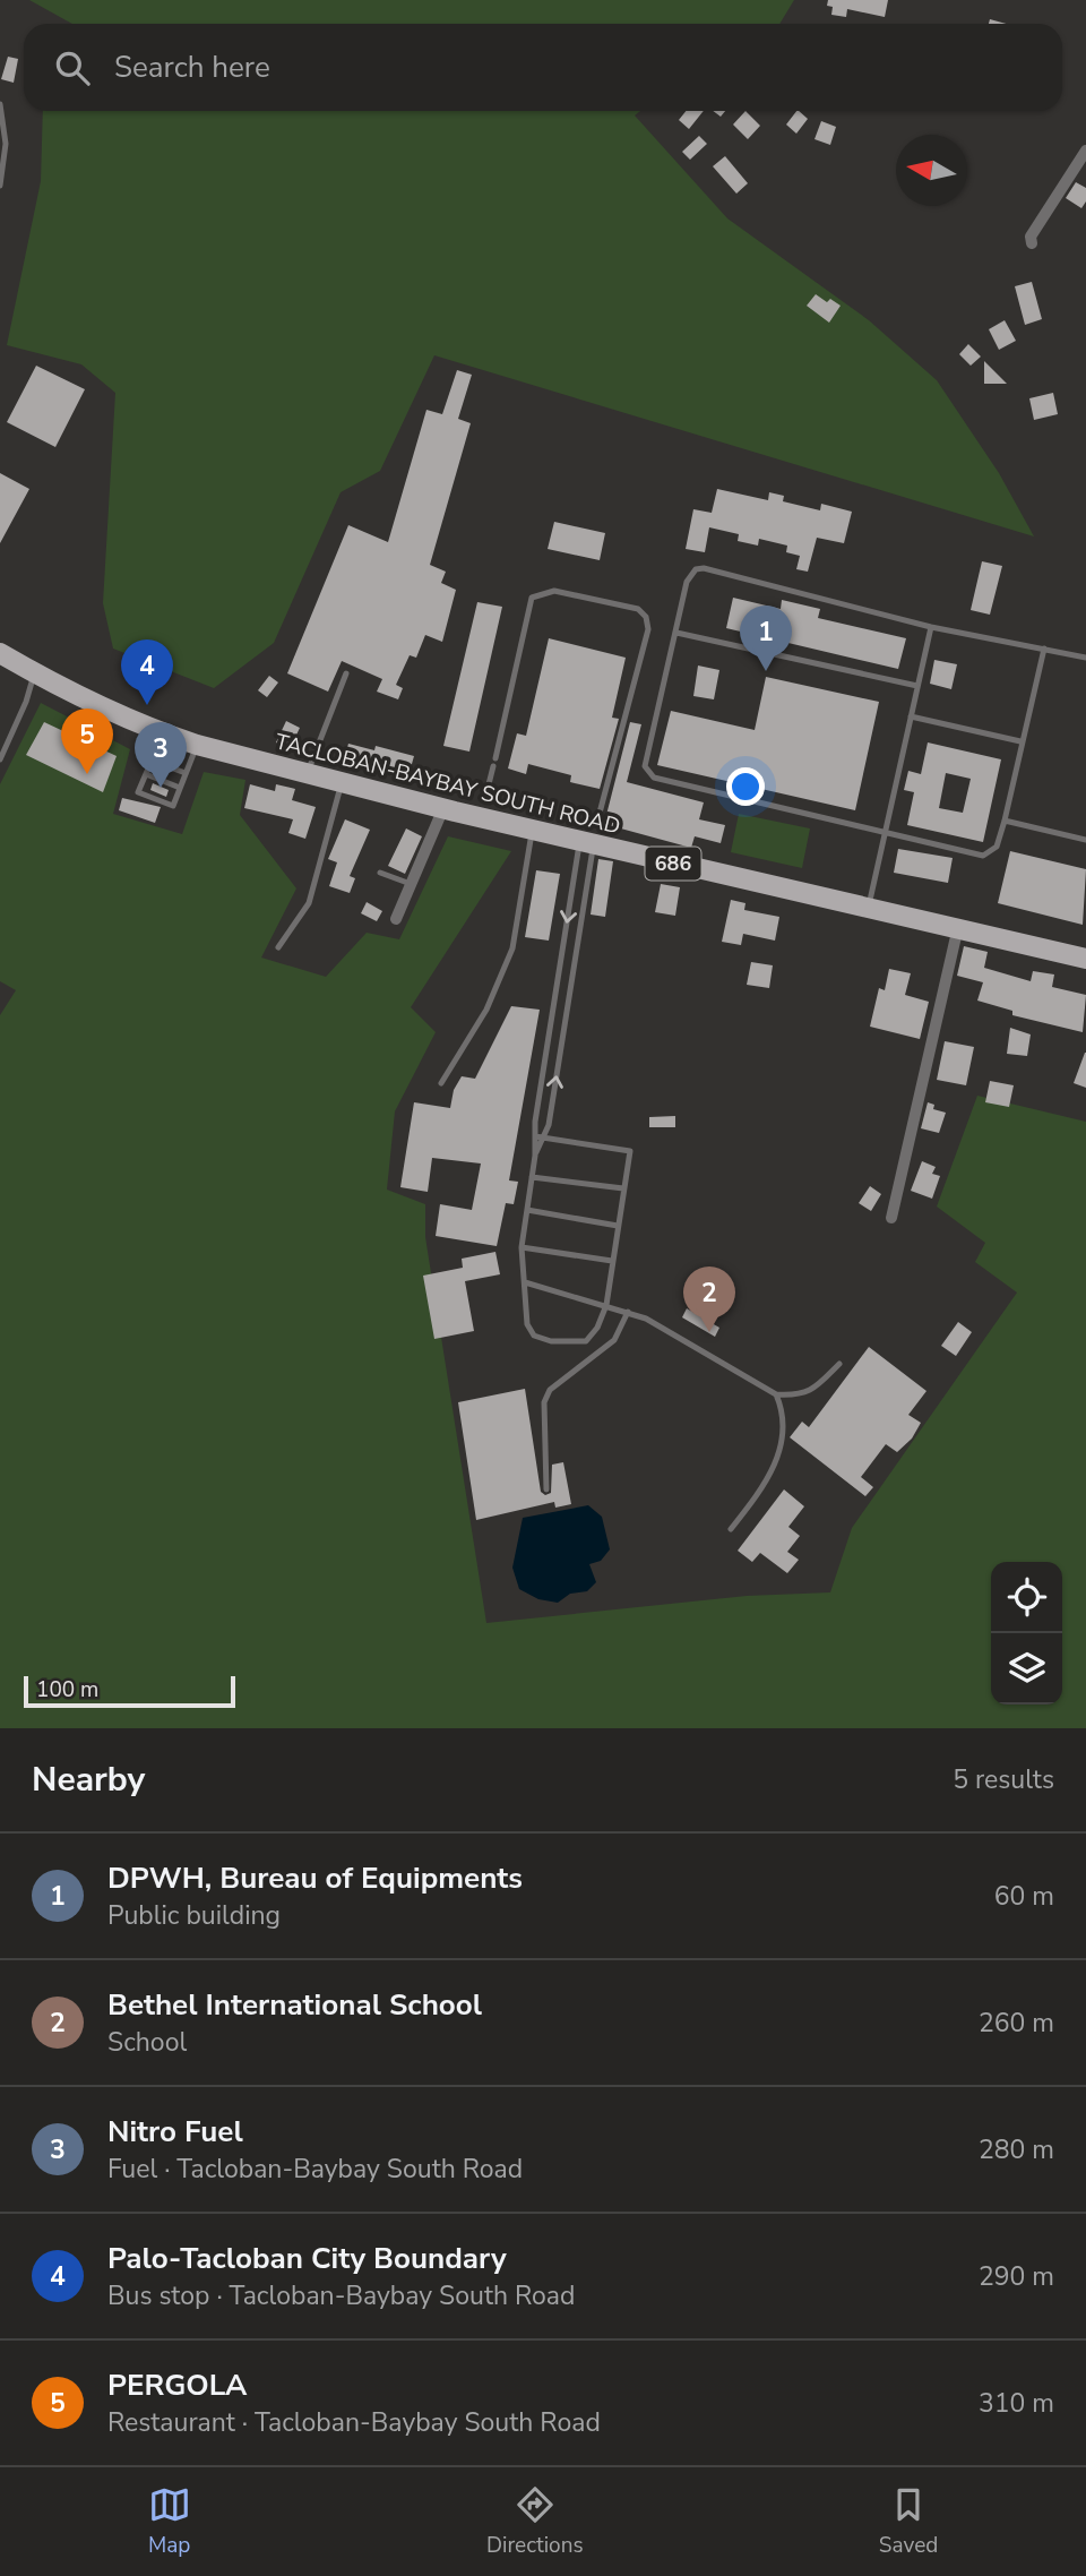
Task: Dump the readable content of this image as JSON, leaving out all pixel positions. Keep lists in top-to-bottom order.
{
  "streets": {
    "main road": ["TACLOBAN-BAYBAY SOUTH ROAD", "686"]
  },
  "scale_bar": "100 m",
  "north": "left",
  "page": {
    "search": "Search here",
    "pins": [
      "1",
      "4",
      "5",
      "3",
      "2"
    ],
    "scale": "100 m",
    "heading": ["Nearby", "5 results"],
    "list": [
      {
        "mark": "1",
        "name": "DPWH, Bureau of Equipments",
        "note": "Public building",
        "value": "60 m"
      },
      {
        "mark": "2",
        "name": "Bethel International School",
        "note": "School",
        "value": "260 m"
      },
      {
        "mark": "3",
        "name": "Nitro Fuel",
        "note": "Fuel · Tacloban-Baybay South Road",
        "value": "280 m"
      },
      {
        "mark": "4",
        "name": "Palo-Tacloban City Boundary",
        "note": "Bus stop · Tacloban-Baybay South Road",
        "value": "290 m"
      },
      {
        "mark": "5",
        "name": "PERGOLA",
        "note": "Restaurant · Tacloban-Baybay South Road",
        "value": "310 m"
      }
    ],
    "nav": ["Map", "Directions", "Saved"]
  }
}
